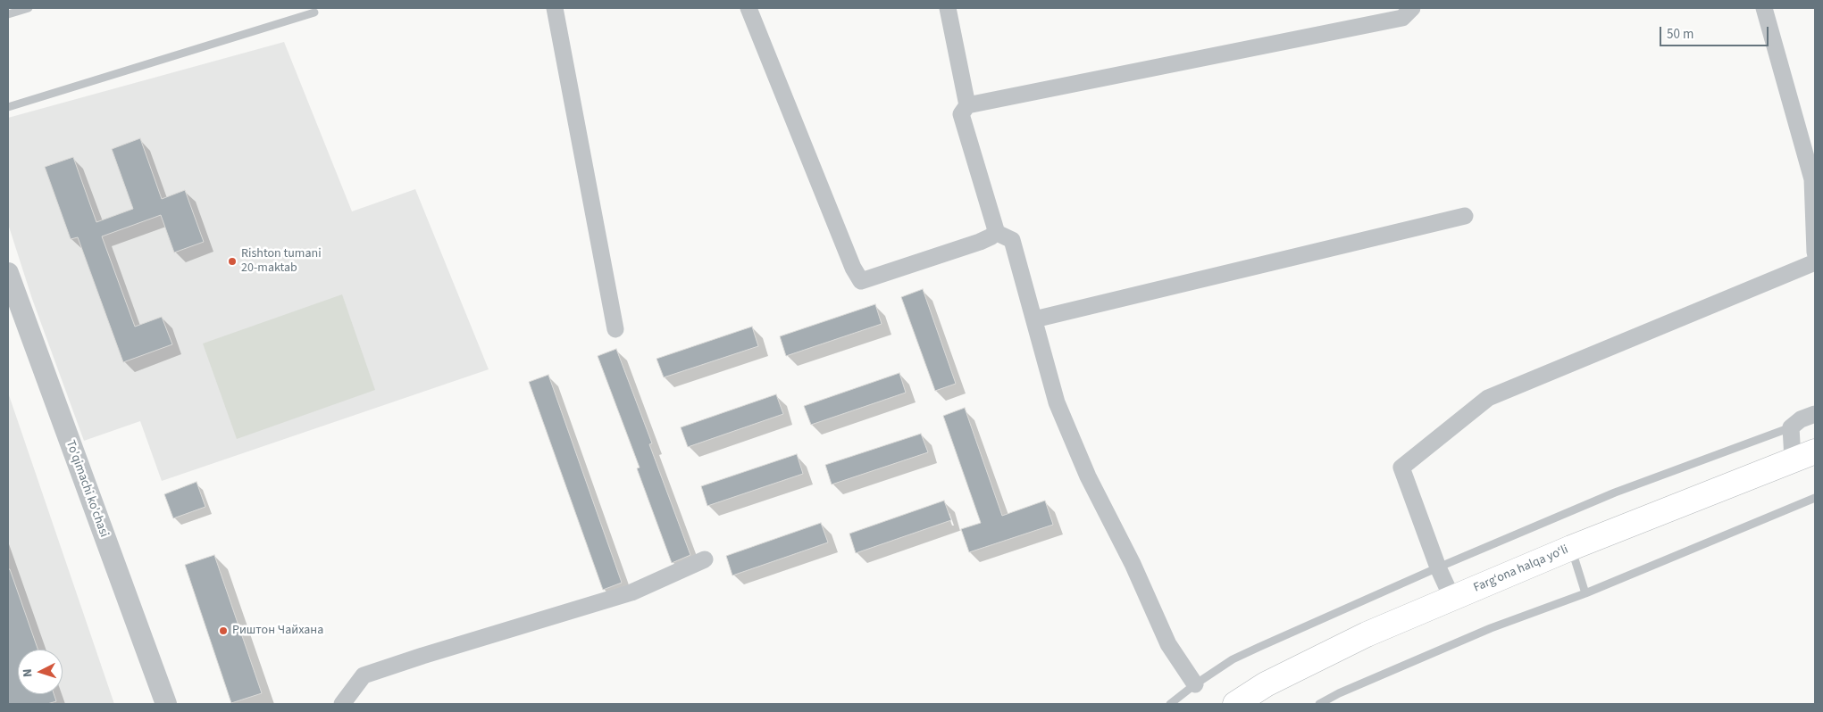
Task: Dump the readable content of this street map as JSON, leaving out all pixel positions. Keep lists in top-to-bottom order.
{
  "streets": {
    "main road": ["Farg‘ona halqa yo‘li"],
    "street": ["To'qimachi ko'chasi"]
  },
  "places": ["Rishton tumani 20-maktab", "Риштон Чайхана"],
  "scale_bar": "50 m",
  "north": "left"
}
